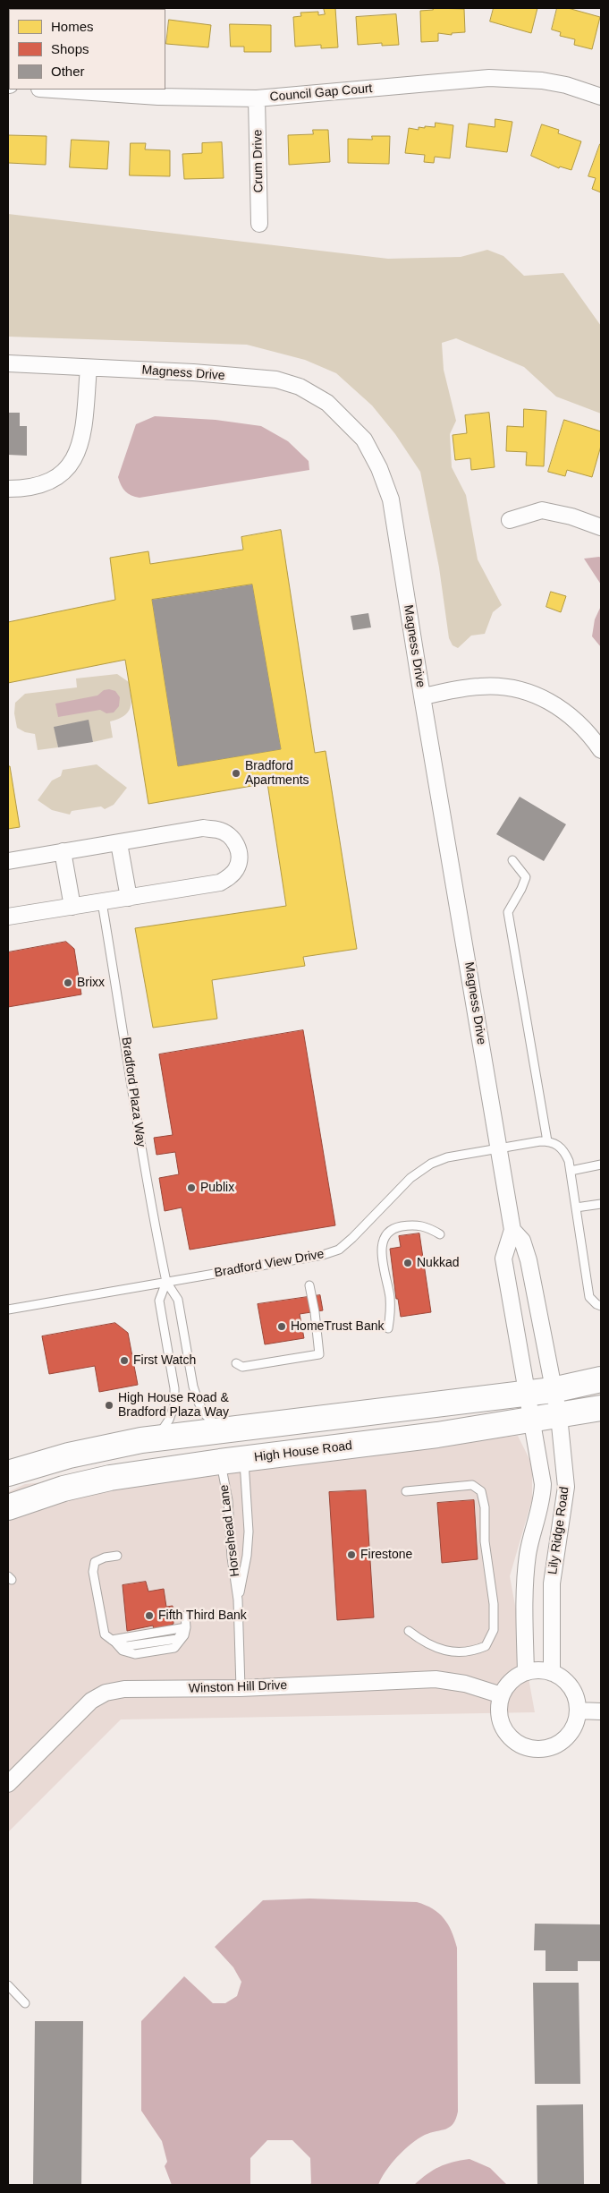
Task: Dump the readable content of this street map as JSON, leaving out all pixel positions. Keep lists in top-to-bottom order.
{
  "streets": {
    "main road": ["High House Road"],
    "street": [
      "Council Gap Court",
      "Crum Drive",
      "Magness Drive",
      "Lily Ridge Road",
      "Winston Hill Drive"
    ],
    "lane": ["Bradford Plaza Way", "Bradford View Drive", "Horsehead Lane"]
  },
  "crossings": [
    ["Council Gap Court", "Crum Drive"],
    ["Magness Drive", "Bradford View Drive"],
    ["Magness Drive", "Lily Ridge Road"],
    ["Bradford Plaza Way", "Bradford View Drive"],
    ["High House Road", "Horsehead Lane"],
    ["High House Road", "Lily Ridge Road"],
    ["Horsehead Lane", "Winston Hill Drive"],
    ["Lily Ridge Road", "Winston Hill Drive"]
  ],
  "places": [
    "Bradford Apartments",
    "Brixx",
    "Publix",
    "Nukkad",
    "HomeTrust Bank",
    "First Watch",
    "High House Road & Bradford Plaza Way",
    "Firestone",
    "Fifth Third Bank"
  ],
  "legend": ["Homes", "Shops", "Other"]
}
